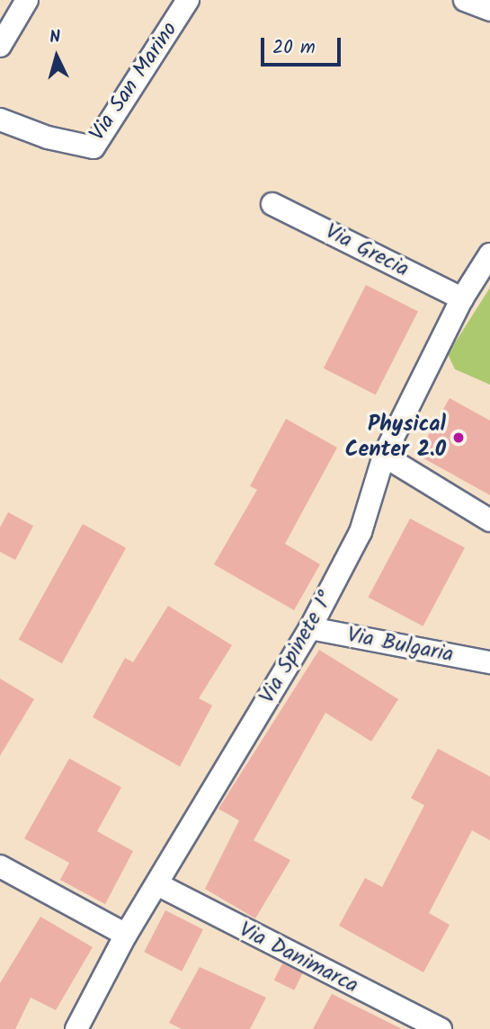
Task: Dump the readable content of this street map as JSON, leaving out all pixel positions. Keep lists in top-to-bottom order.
{
  "streets": {
    "street": [
      "Via San Marino",
      "Via Grecia",
      "Via Bulgaria",
      "Via Spinete 1°",
      "Via Danimarca"
    ]
  },
  "crossings": [
    ["Via Grecia", "Via Spinete 1°"],
    ["Via Bulgaria", "Via Spinete 1°"],
    ["Via Spinete 1°", "Via Danimarca"]
  ],
  "places": ["Physical Center 2.0"],
  "scale_bar": "20 m",
  "north": "top"
}
